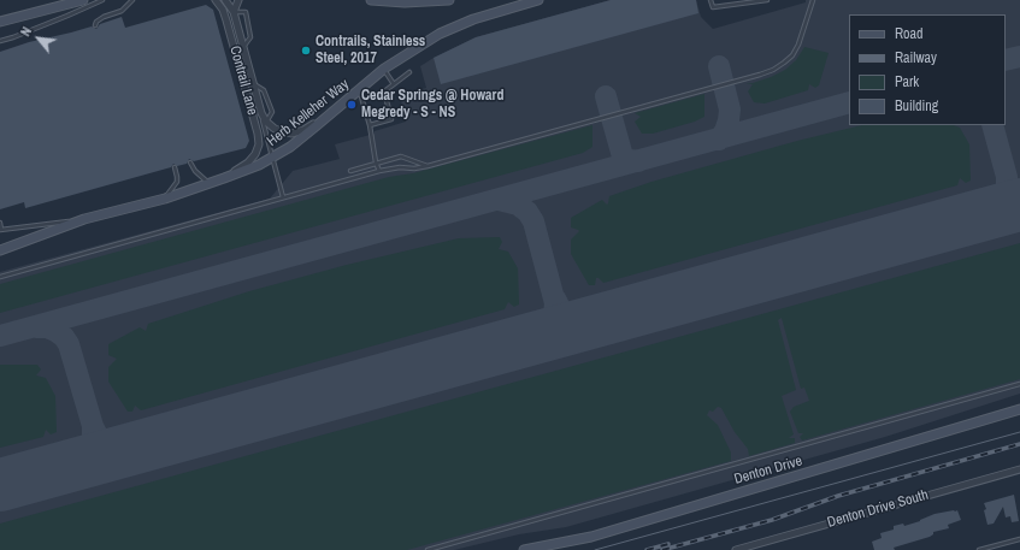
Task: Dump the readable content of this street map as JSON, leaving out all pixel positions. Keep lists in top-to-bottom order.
{
  "streets": {
    "main road": ["Herb Kelleher Way", "Denton Drive"],
    "street": ["Contrail Lane", "Denton Drive South"]
  },
  "crossings": [
    ["Contrail Lane", "Herb Kelleher Way"]
  ],
  "places": ["Contrails, Stainless Steel, 2017", "Cedar Springs @ Howard Megredy - S - NS"],
  "legend": [
    "Road",
    "Railway",
    "Park",
    "Building"
  ],
  "north": "top left"
}
